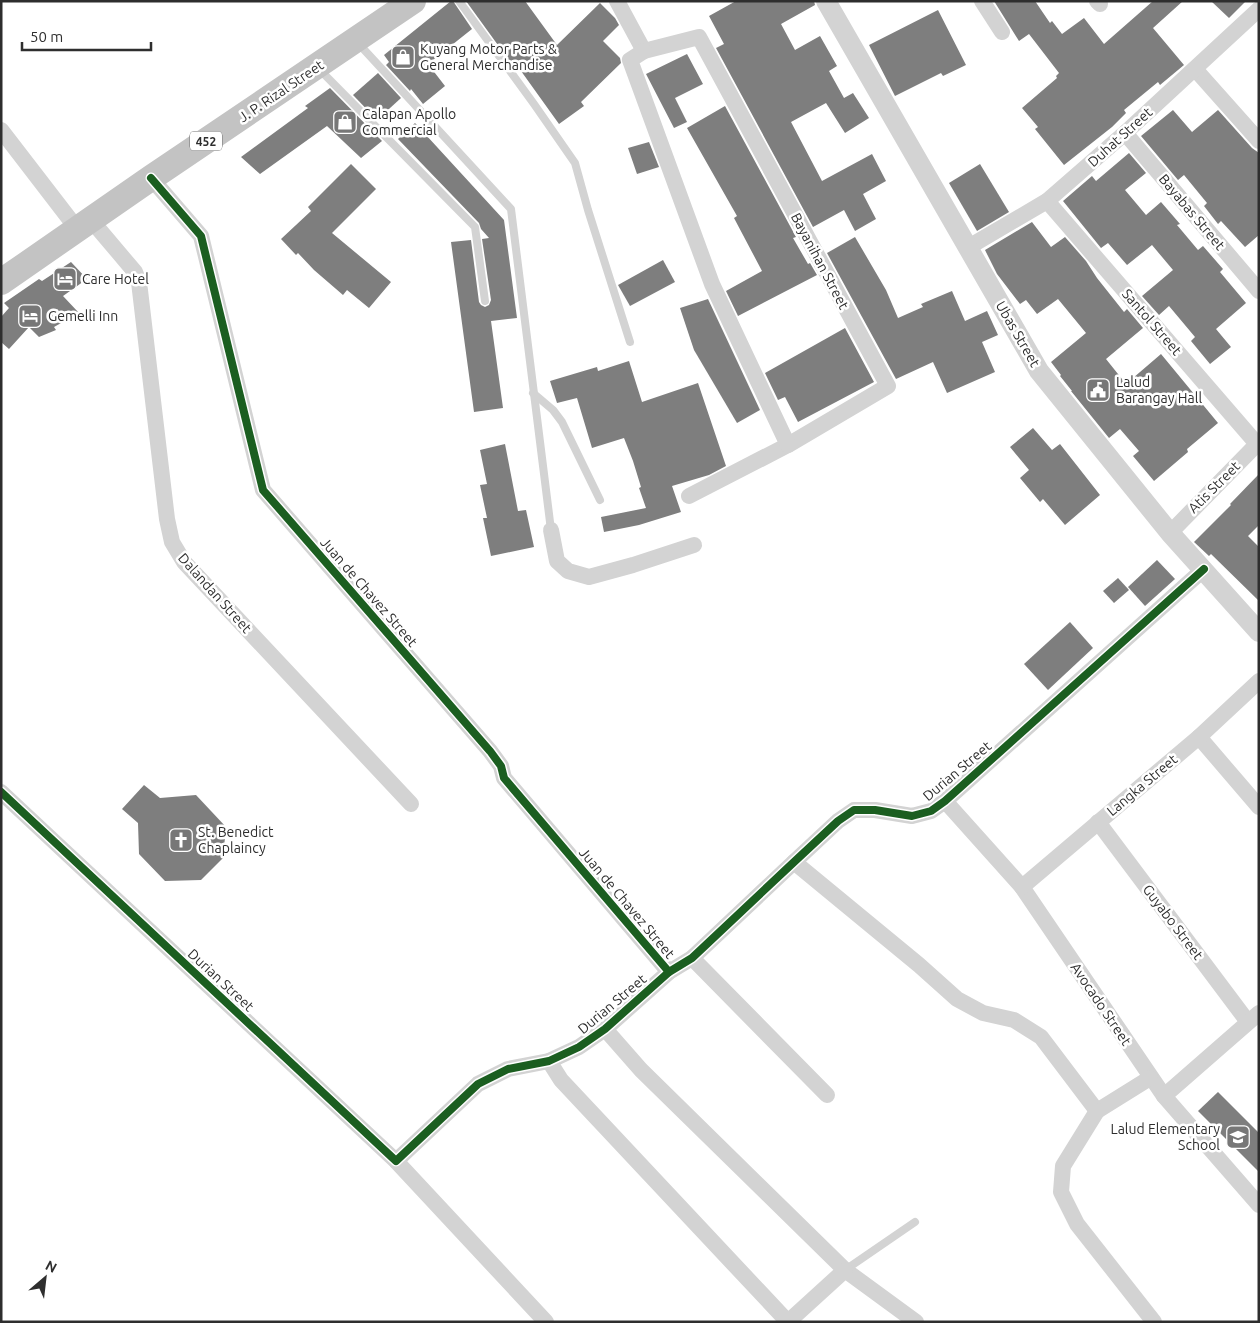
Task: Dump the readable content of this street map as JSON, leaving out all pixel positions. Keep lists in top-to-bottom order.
{
  "streets": {
    "highway": ["J. P. Rizal Street", "452"],
    "street": [
      "Duhat Street",
      "Bayabas Street",
      "Bayanihan Street",
      "Santol Street",
      "Ubas Street",
      "Atis Street",
      "Juan de Chavez Street",
      "Dalandan Street",
      "Durian Street",
      "Langka Street",
      "Guyabo Street",
      "Avocado Street"
    ]
  },
  "crossings": [
    ["J. P. Rizal Street", "Juan de Chavez Street"],
    ["J. P. Rizal Street", "Dalandan Street"],
    ["Duhat Street", "Bayabas Street"],
    ["Duhat Street", "Santol Street"],
    ["Duhat Street", "Ubas Street"],
    ["Santol Street", "Atis Street"],
    ["Ubas Street", "Atis Street"],
    ["Ubas Street", "Durian Street"],
    ["Juan de Chavez Street", "Durian Street"],
    ["Durian Street", "Avocado Street"],
    ["Langka Street", "Guyabo Street"],
    ["Langka Street", "Avocado Street"]
  ],
  "places": {
    "shop": ["Kuyang Motor Parts & General Merchandise", "Calapan Apollo Commercial"],
    "hotel": ["Care Hotel", "Gemelli Inn"],
    "public building": ["Lalud Barangay Hall"],
    "church": ["St. Benedict Chaplaincy"],
    "school or university": ["Lalud Elementary School"]
  },
  "scale_bar": "50 m",
  "north": "top right"
}
